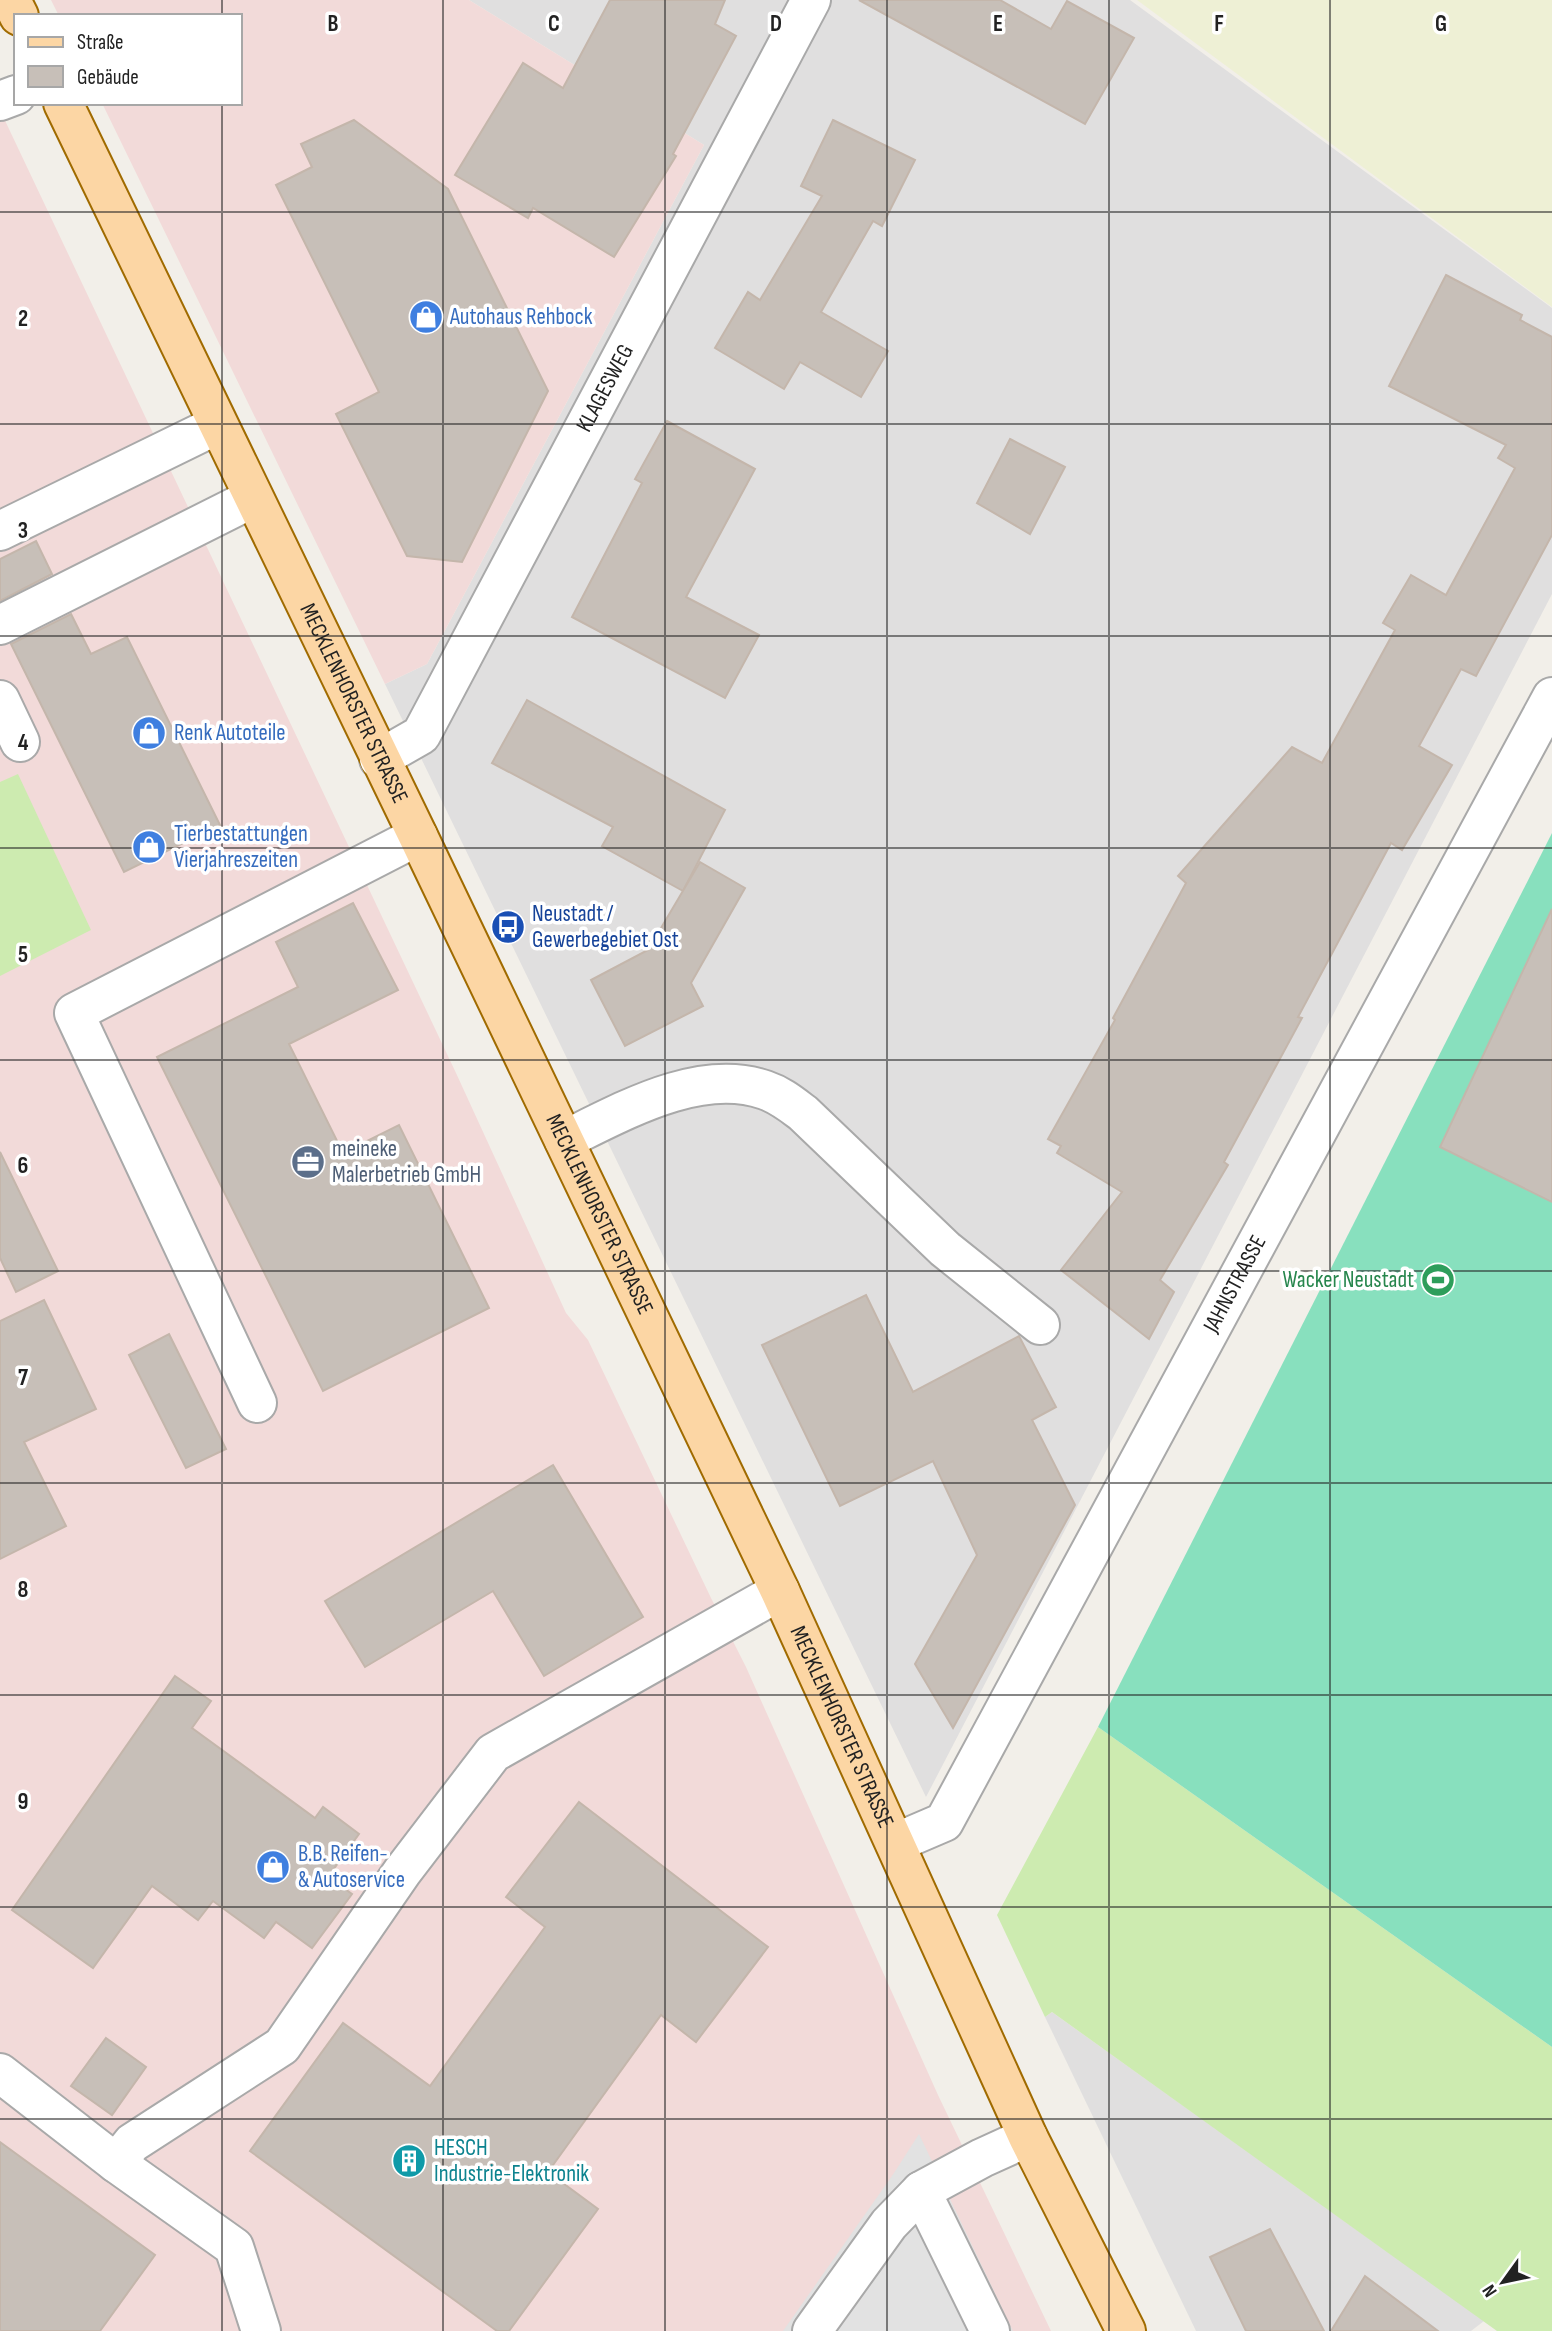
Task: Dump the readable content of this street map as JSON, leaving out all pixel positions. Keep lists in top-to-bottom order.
{
  "streets": {
    "main road": ["MECKLENHORSTER STRASSE"],
    "street": ["KLAGESWEG", "JAHNSTRASSE"]
  },
  "crossings": [
    ["KLAGESWEG", "MECKLENHORSTER STRASSE"],
    ["MECKLENHORSTER STRASSE", "JAHNSTRASSE"]
  ],
  "places": {
    "shop": [
      "Autohaus Rehbock",
      "Renk Autoteile",
      "Tierbestattungen Vierjahreszeiten",
      "B.B. Reifen- & Autoservice"
    ],
    "bus stop": ["Neustadt / Gewerbegebiet Ost"],
    "office": ["meineke Malerbetrieb GmbH"],
    "sports": ["Wacker Neustadt"],
    "building": ["HESCH Industrie-Elektronik"]
  },
  "legend": ["Straße", "Gebäude"],
  "north": "bottom left",
  "grid": {
    "columns": [
      "B",
      "C",
      "D",
      "E",
      "F",
      "G"
    ],
    "rows": [
      "2",
      "3",
      "4",
      "5",
      "6",
      "7",
      "8",
      "9"
    ]
  }
}
